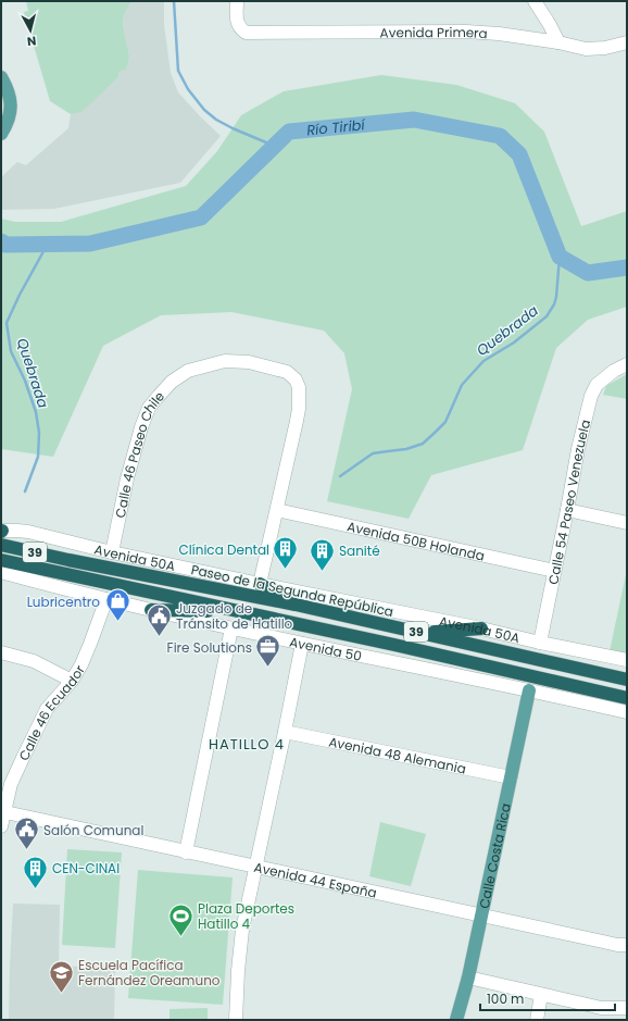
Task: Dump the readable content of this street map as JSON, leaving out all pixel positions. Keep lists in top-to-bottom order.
{
  "streets": {
    "highway": ["39", "Paseo de la Segunda República"],
    "main road": ["Calle Costa Rica"],
    "street": [
      "Avenida Primera",
      "Calle 46 Paseo Chile",
      "Calle 54 Paseo Venezuela",
      "Avenida 50B Holanda",
      "Avenida 50A",
      "Avenida 50",
      "Calle 46 Ecuador",
      "Avenida 48 Alemania",
      "Avenida 44 España"
    ]
  },
  "crossings": [
    ["Calle 46 Paseo Chile", "Avenida 50B Holanda"],
    ["Calle 46 Paseo Chile", "Avenida 50A"],
    ["Calle 54 Paseo Venezuela", "Avenida 50B Holanda"],
    ["Calle 54 Paseo Venezuela", "Avenida 50A"],
    ["Avenida 50", "Calle 46 Ecuador"],
    ["Avenida 50", "Calle Costa Rica"],
    ["Calle 46 Ecuador", "Avenida 44 España"],
    ["Avenida 48 Alemania", "Calle Costa Rica"],
    ["Calle Costa Rica", "Avenida 44 España"]
  ],
  "districts": ["HATILLO 4"],
  "water": ["Río Tiribí", "Quebrada"],
  "places": {
    "building": ["Clínica Dental", "Sanité", "CEN-CINAI"],
    "shop": ["Lubricentro"],
    "public building": ["Juzgado de Tránsito de Hatillo", "Salón Comunal"],
    "office": ["Fire Solutions"],
    "sports": ["Plaza Deportes Hatillo 4"],
    "school or university": ["Escuela Pacífica Fernández Oreamuno"]
  },
  "scale_bar": "100 m",
  "north": "bottom"
}
